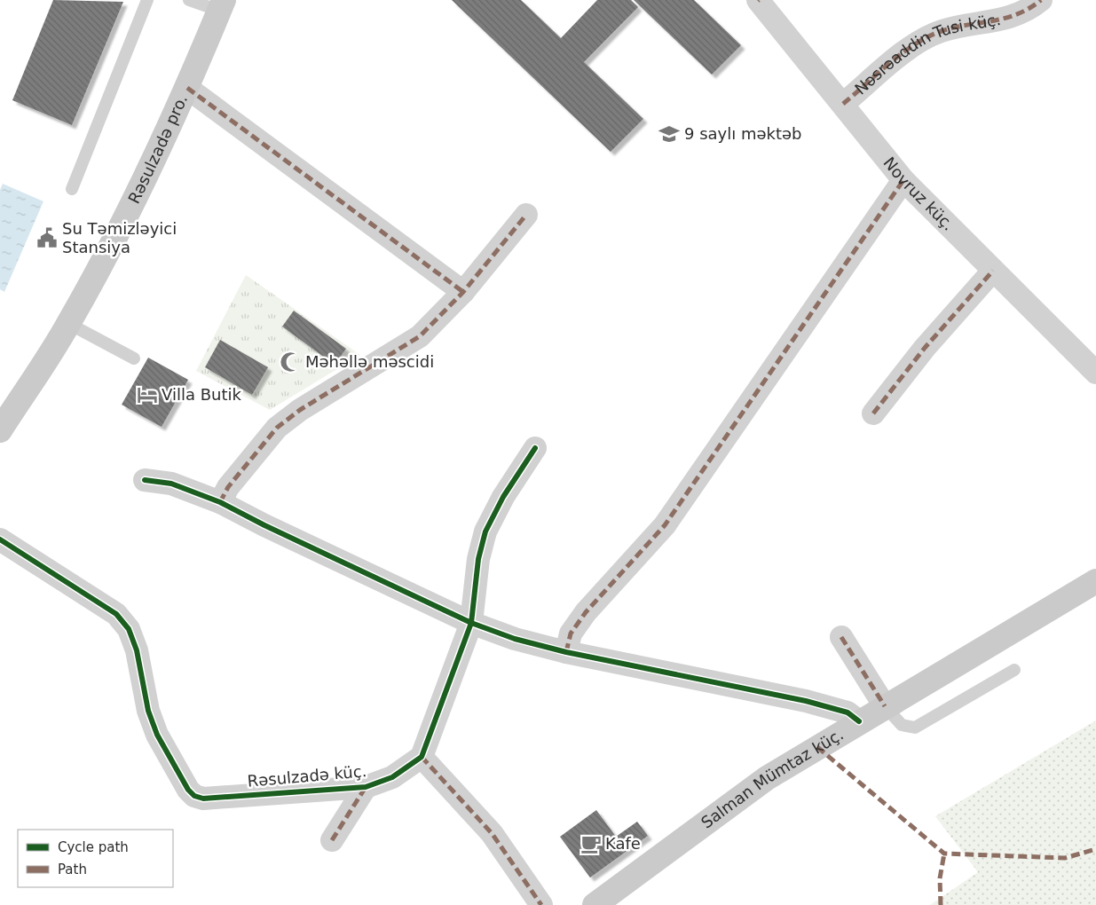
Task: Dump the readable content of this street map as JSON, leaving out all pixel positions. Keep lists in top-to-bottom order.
{
  "streets": {
    "street": [
      "Nəsrəaddin Tusi küç.",
      "Rəsulzadə pro.",
      "Novruz küç.",
      "Rəsulzadə küç.",
      "Salman Mümtaz küç."
    ]
  },
  "crossings": [
    ["Nəsrəaddin Tusi küç.", "Novruz küç."]
  ],
  "places": {
    "school or university": ["9 saylı məktəb"],
    "public building": ["Su Təmizləyici Stansiya"],
    "mosque": ["Məhəllə məscidi"],
    "hotel": ["Villa Butik"],
    "cafe": ["Kafe"]
  },
  "legend": ["Cycle path", "Path"]
}
